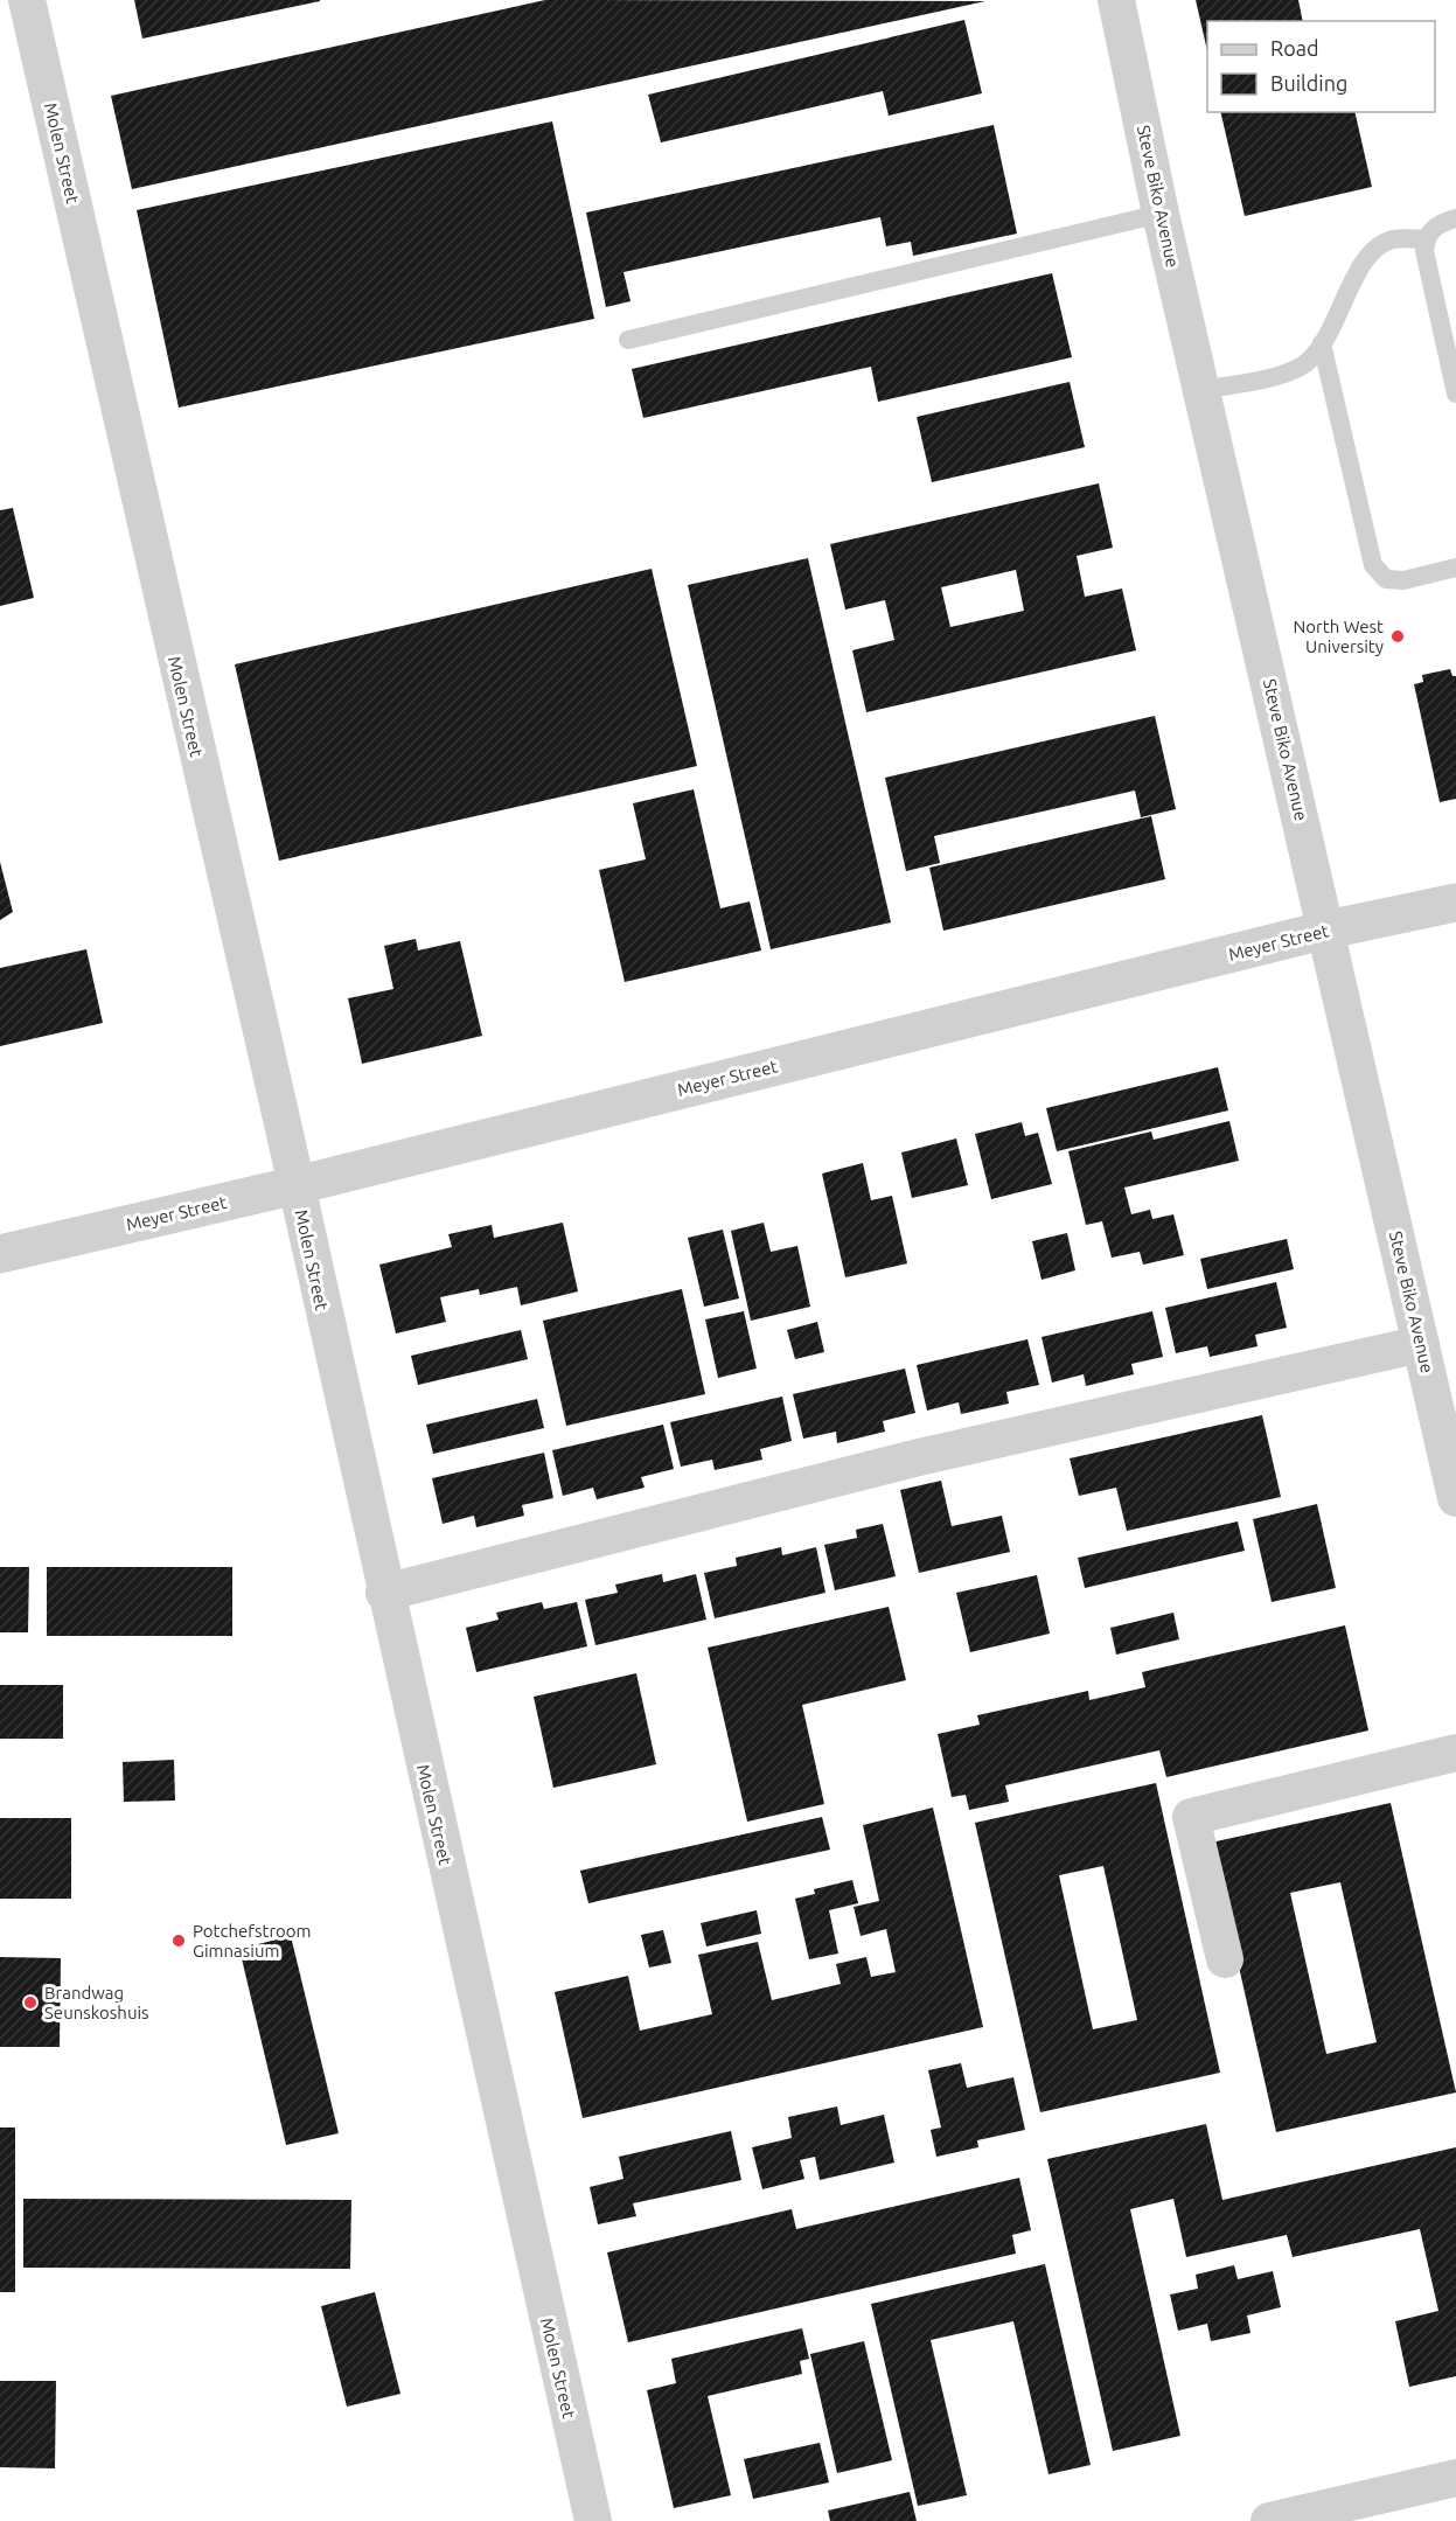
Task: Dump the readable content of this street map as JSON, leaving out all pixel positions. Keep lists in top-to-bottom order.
{
  "streets": {
    "street": ["Molen Street", "Steve Biko Avenue", "Meyer Street"]
  },
  "crossings": [
    ["Molen Street", "Meyer Street"],
    ["Steve Biko Avenue", "Meyer Street"]
  ],
  "places": ["North West University", "Potchefstroom Gimnasium", "Brandwag Seunskoshuis"],
  "legend": ["Road", "Building"]
}
